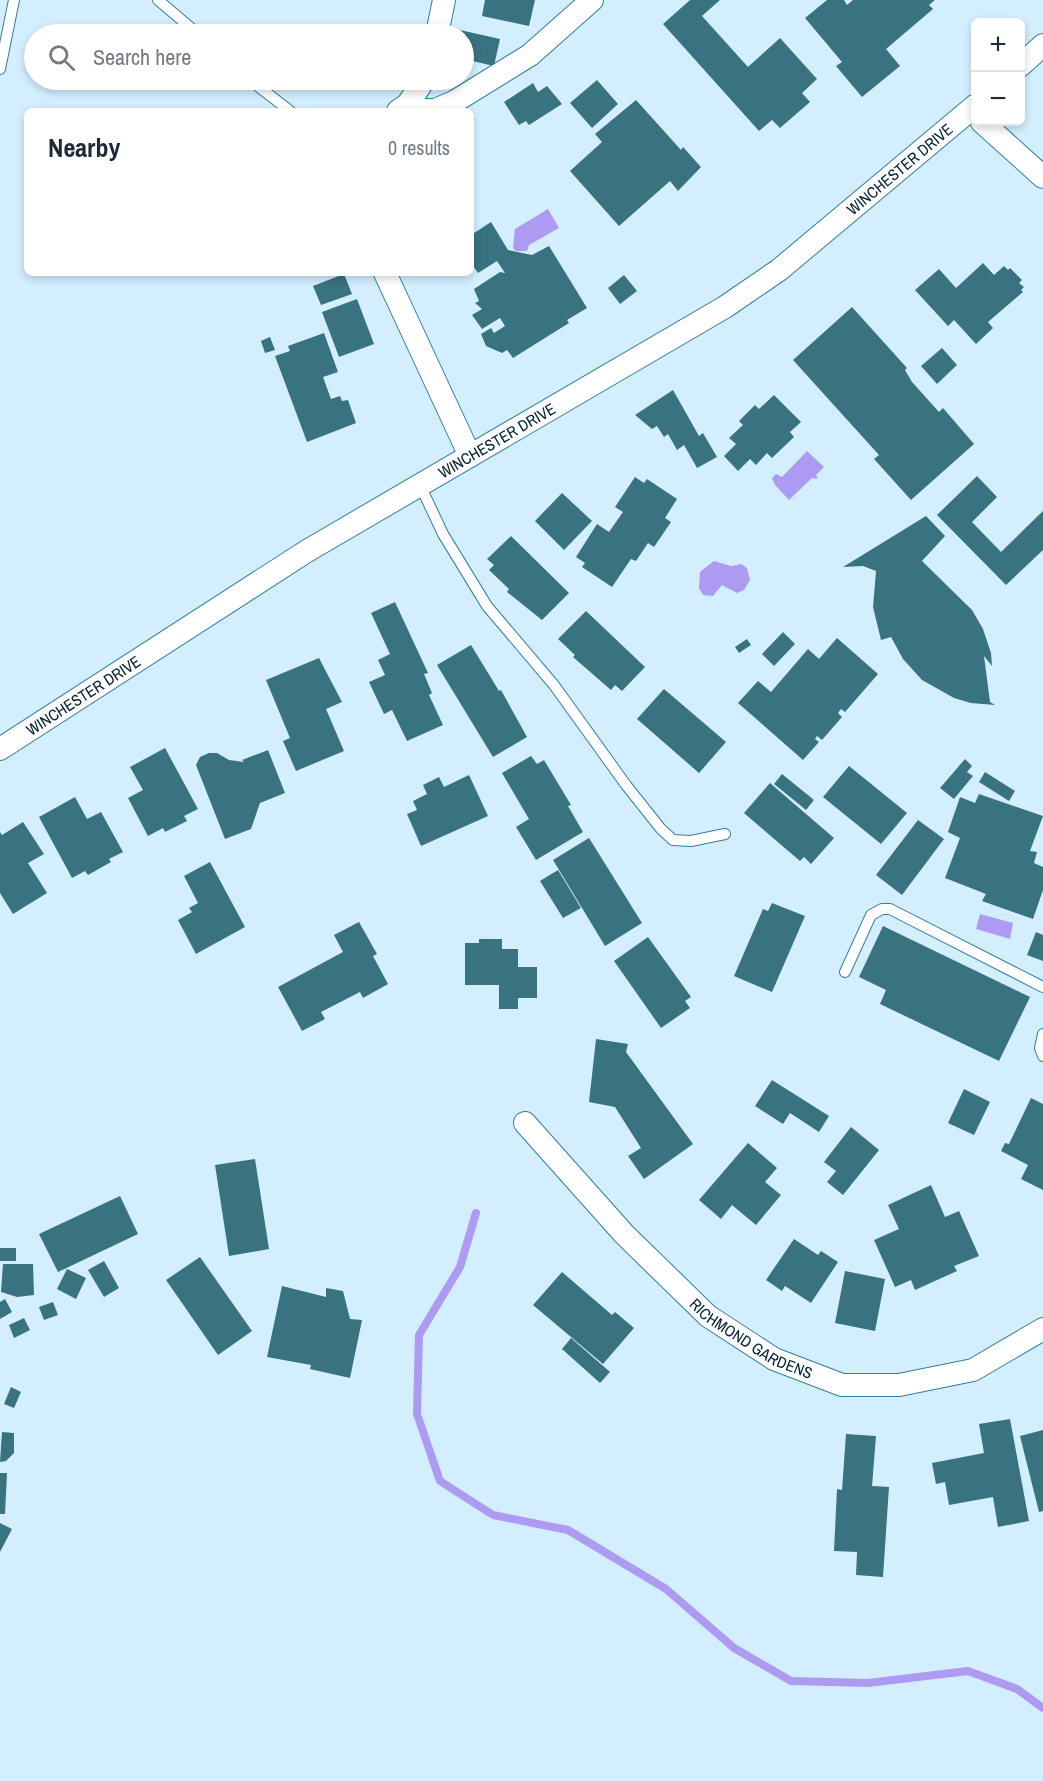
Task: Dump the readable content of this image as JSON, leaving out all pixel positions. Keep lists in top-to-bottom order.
{
  "streets": {
    "street": ["WINCHESTER DRIVE", "RICHMOND GARDENS"]
  },
  "page": {
    "map_buttons": ["+", "−"],
    "search": "Search here",
    "heading": ["Nearby", "0 results"]
  }
}
